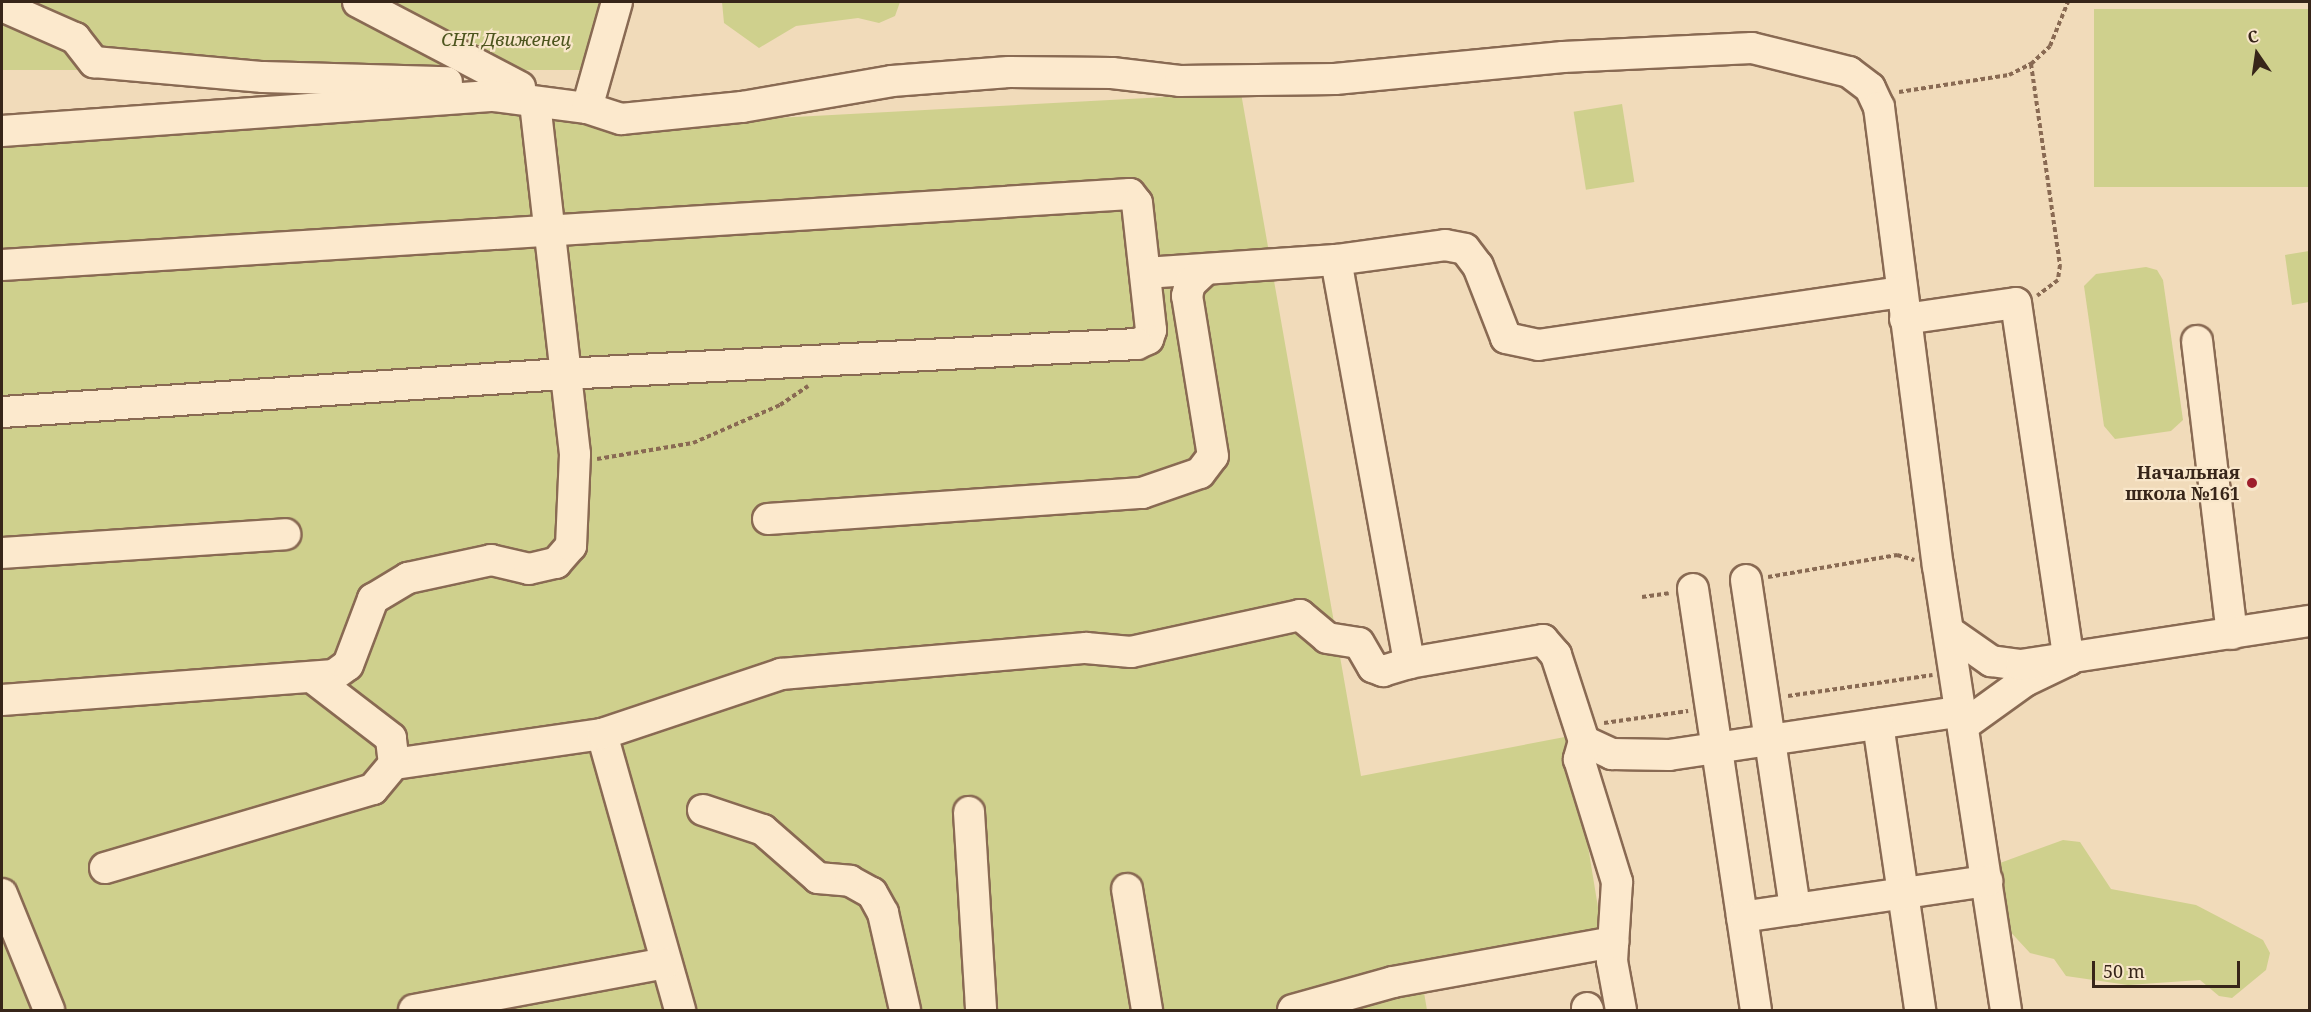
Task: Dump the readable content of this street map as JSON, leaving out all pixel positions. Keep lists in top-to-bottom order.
{
  "parks": ["СНТ Движенец"],
  "places": ["Начальная школа №161"],
  "scale_bar": "50 m",
  "north": "top"
}
